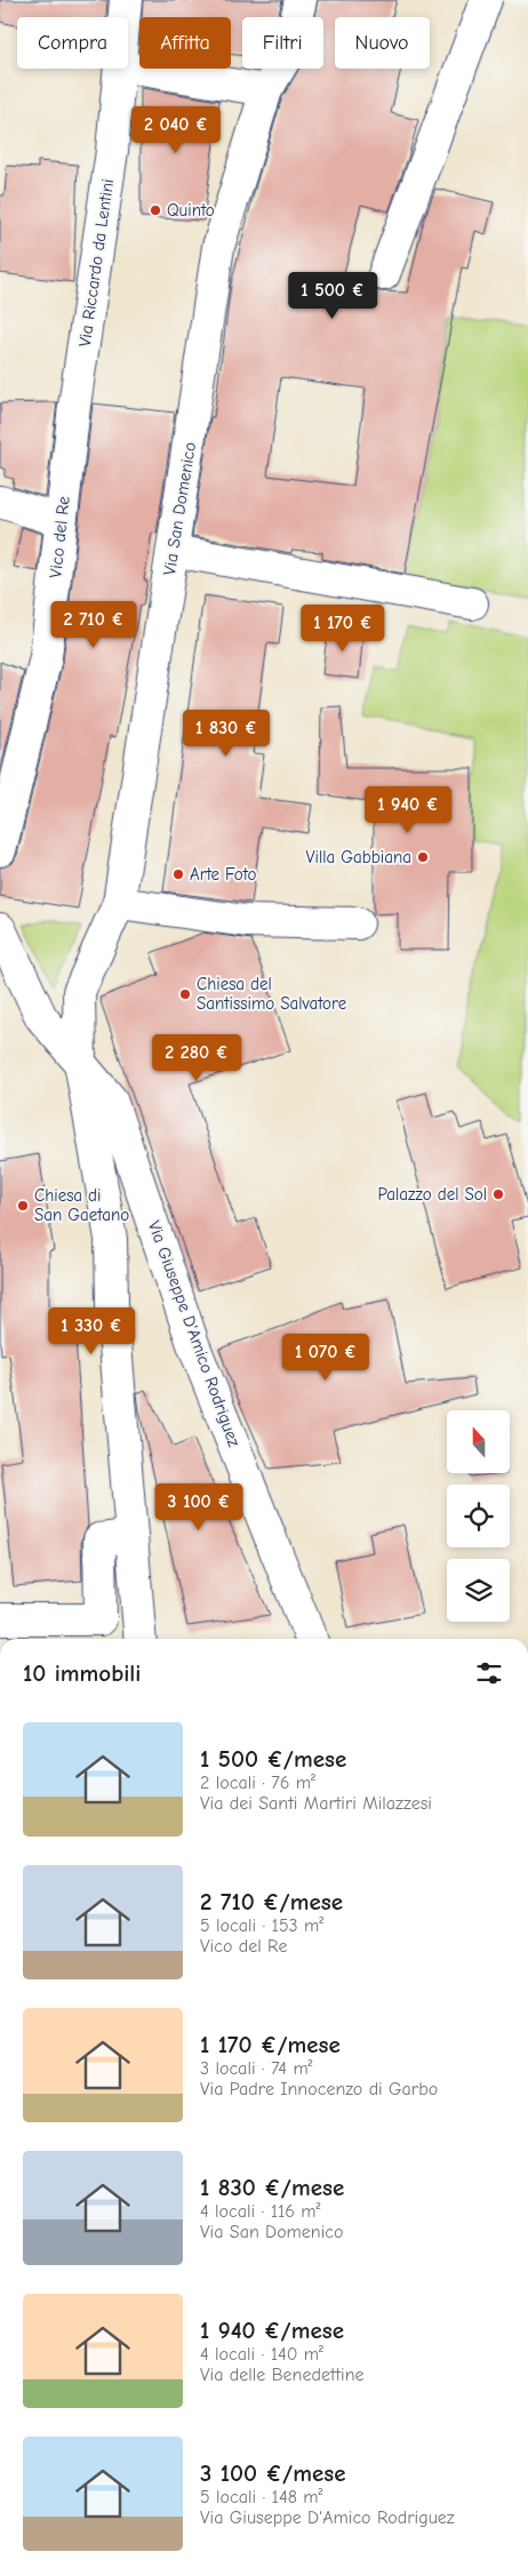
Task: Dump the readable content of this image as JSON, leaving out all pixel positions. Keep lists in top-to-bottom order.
{
  "streets": {
    "street": [
      "Via Riccardo da Lentini",
      "Via San Domenico",
      "Vico del Re",
      "Via Giuseppe D'Amico Rodriguez"
    ]
  },
  "crossings": [
    ["Via Riccardo da Lentini", "Vico del Re"],
    ["Via San Domenico", "Via Giuseppe D'Amico Rodriguez"]
  ],
  "places": [
    "Quinto",
    "Villa Gabbiana",
    "Arte Foto",
    "Chiesa del Santissimo Salvatore",
    "Palazzo del Sol",
    "Chiesa di San Gaetano"
  ],
  "north": "top",
  "page": {
    "chip": [
      "Compra",
      "Affitta",
      "Filtri",
      "Nuovo"
    ],
    "price": [
      "2 040 €",
      "1 500 €",
      "2 710 €",
      "1 170 €",
      "1 830 €",
      "1 940 €",
      "2 280 €",
      "1 330 €",
      "1 070 €",
      "3 100 €"
    ],
    "heading": "10 immobili",
    "list": [
      {
        "name": "1 500 €/mese",
        "note": "2 locali · 76 m² · Via dei Santi Martiri Milazzesi"
      },
      {
        "name": "2 710 €/mese",
        "note": "5 locali · 153 m² · Vico del Re"
      },
      {
        "name": "1 170 €/mese",
        "note": "3 locali · 74 m² · Via Padre Innocenzo di Garbo"
      },
      {
        "name": "1 830 €/mese",
        "note": "4 locali · 116 m² · Via San Domenico"
      },
      {
        "name": "1 940 €/mese",
        "note": "4 locali · 140 m² · Via delle Benedettine"
      },
      {
        "name": "3 100 €/mese",
        "note": "5 locali · 148 m² · Via Giuseppe D'Amico Rodriguez"
      }
    ]
  }
}
